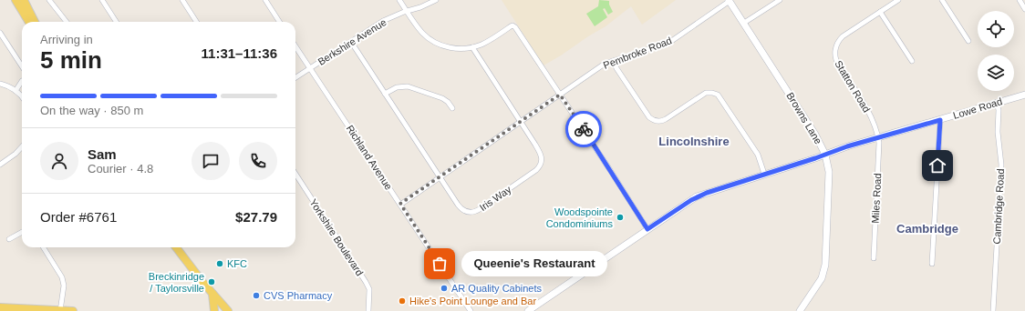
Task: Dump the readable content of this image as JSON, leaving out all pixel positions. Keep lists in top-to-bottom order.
{
  "streets": {
    "street": [
      "Berkshire Avenue",
      "Pembroke Road",
      "Statton Road",
      "Lowe Road",
      "Browns Lane",
      "Richland Avenue",
      "Iris Way",
      "Miles Road",
      "Cambridge Road",
      "Yorkshire Boulevard"
    ]
  },
  "crossings": [
    ["Berkshire Avenue", "Richland Avenue"],
    ["Berkshire Avenue", "Iris Way"],
    ["Pembroke Road", "Browns Lane"],
    ["Pembroke Road", "Richland Avenue"],
    ["Pembroke Road", "Iris Way"],
    ["Statton Road", "Lowe Road"],
    ["Statton Road", "Miles Road"],
    ["Lowe Road", "Browns Lane"],
    ["Lowe Road", "Miles Road"],
    ["Lowe Road", "Cambridge Road"]
  ],
  "districts": ["Lincolnshire", "Cambridge"],
  "places": [
    "Woodspointe Condominiums",
    "KFC",
    "Queenie's Restaurant",
    "Breckinridge / Taylorsville",
    "AR Quality Cabinets",
    "CVS Pharmacy",
    "Hike's Point Lounge and Bar"
  ],
  "page": {
    "heading": ["5 min", "Arriving in", "11:31–11:36"],
    "panel": [
      "Sam",
      "Courier · 4.8",
      "Order #6761",
      "$27.79"
    ],
    "bar": "On the way · 850 m",
    "bubble": "Queenie's Restaurant"
  }
}
